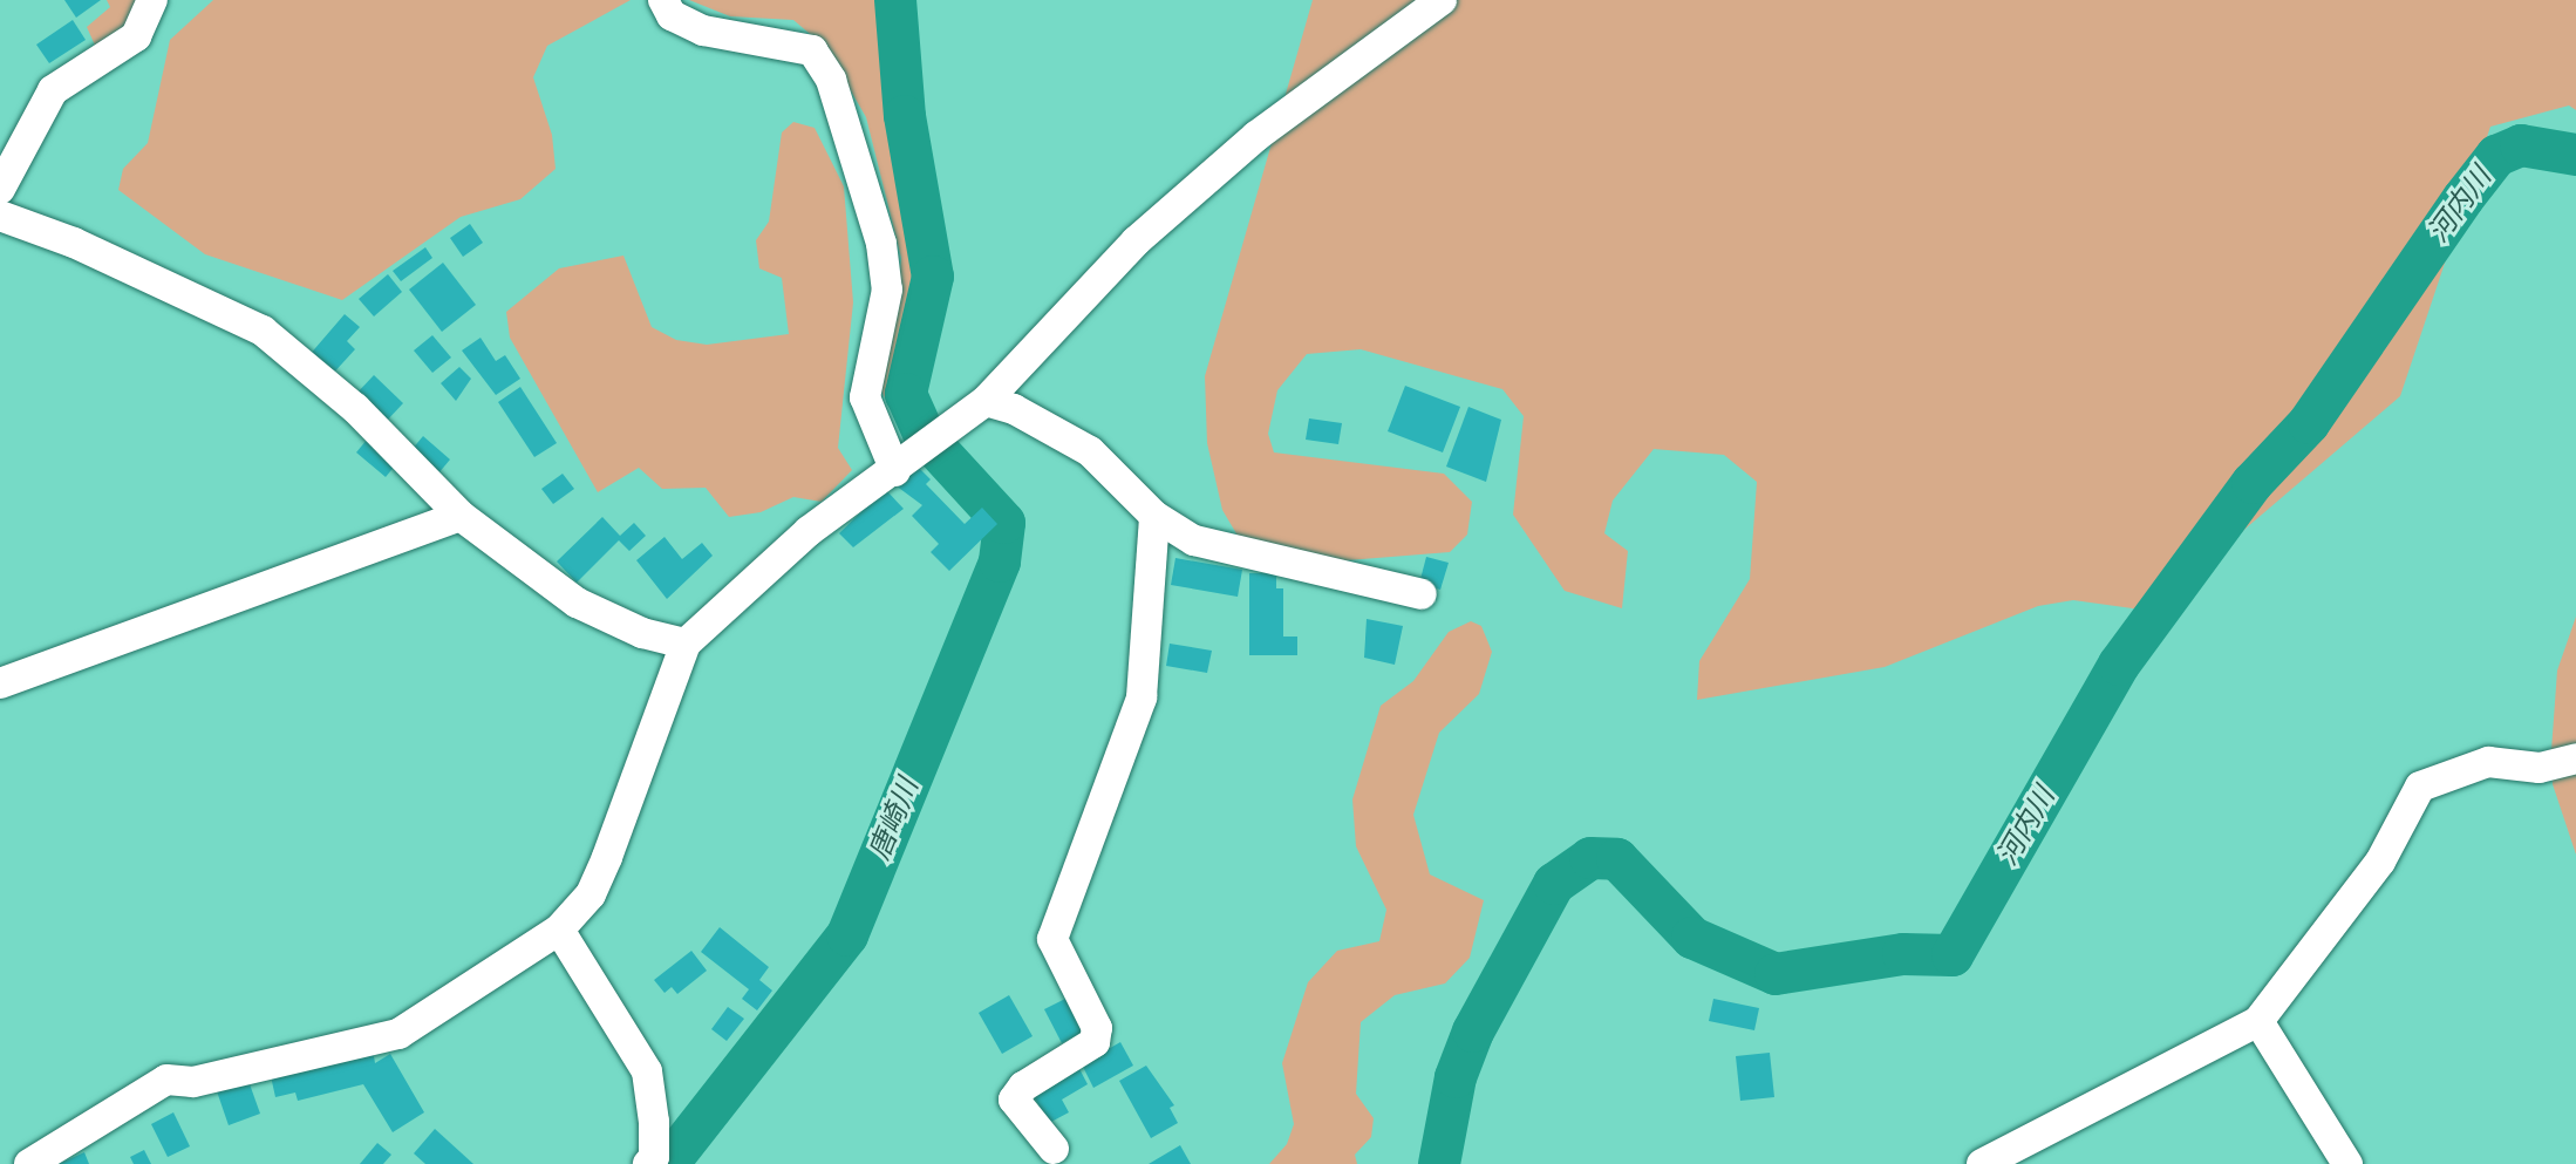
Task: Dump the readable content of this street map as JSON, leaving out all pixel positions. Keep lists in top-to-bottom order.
{
  "water": ["河内川", "唐崎川"]
}
